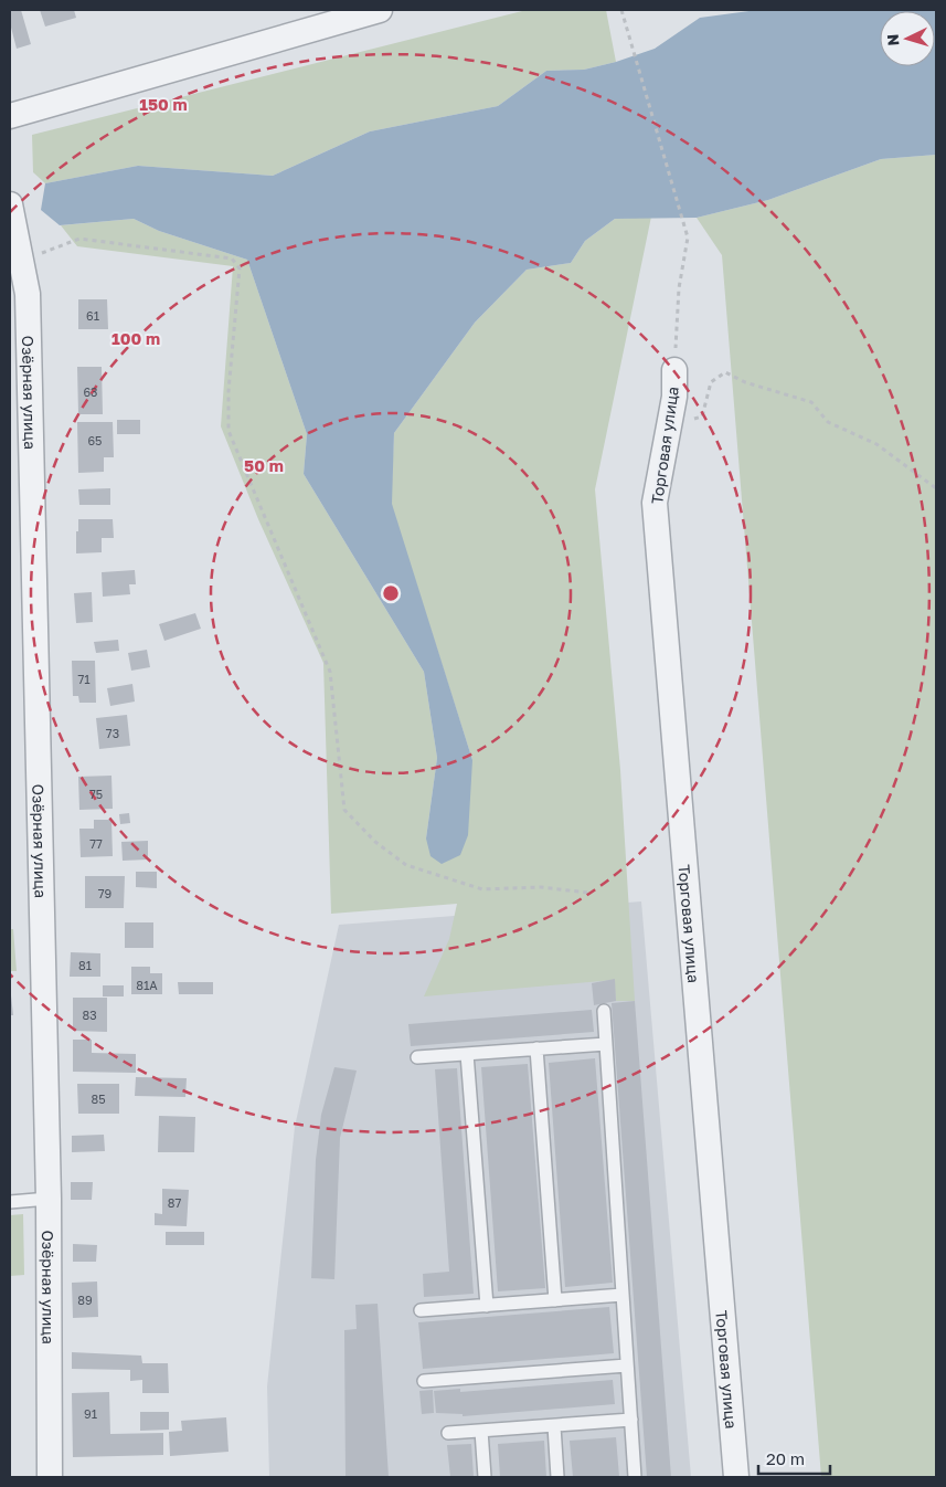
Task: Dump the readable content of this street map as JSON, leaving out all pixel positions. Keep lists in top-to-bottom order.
{
  "streets": {
    "street": ["Озёрная улица", "Торговая улица"]
  },
  "house_numbers": [
    "61",
    "63",
    "65",
    "71",
    "73",
    "75",
    "77",
    "79",
    "81",
    "81А",
    "83",
    "85",
    "87",
    "89",
    "91"
  ],
  "scale_bar": "20 m",
  "north": "left",
  "rings": ["150 m", "100 m", "50 m"]
}
